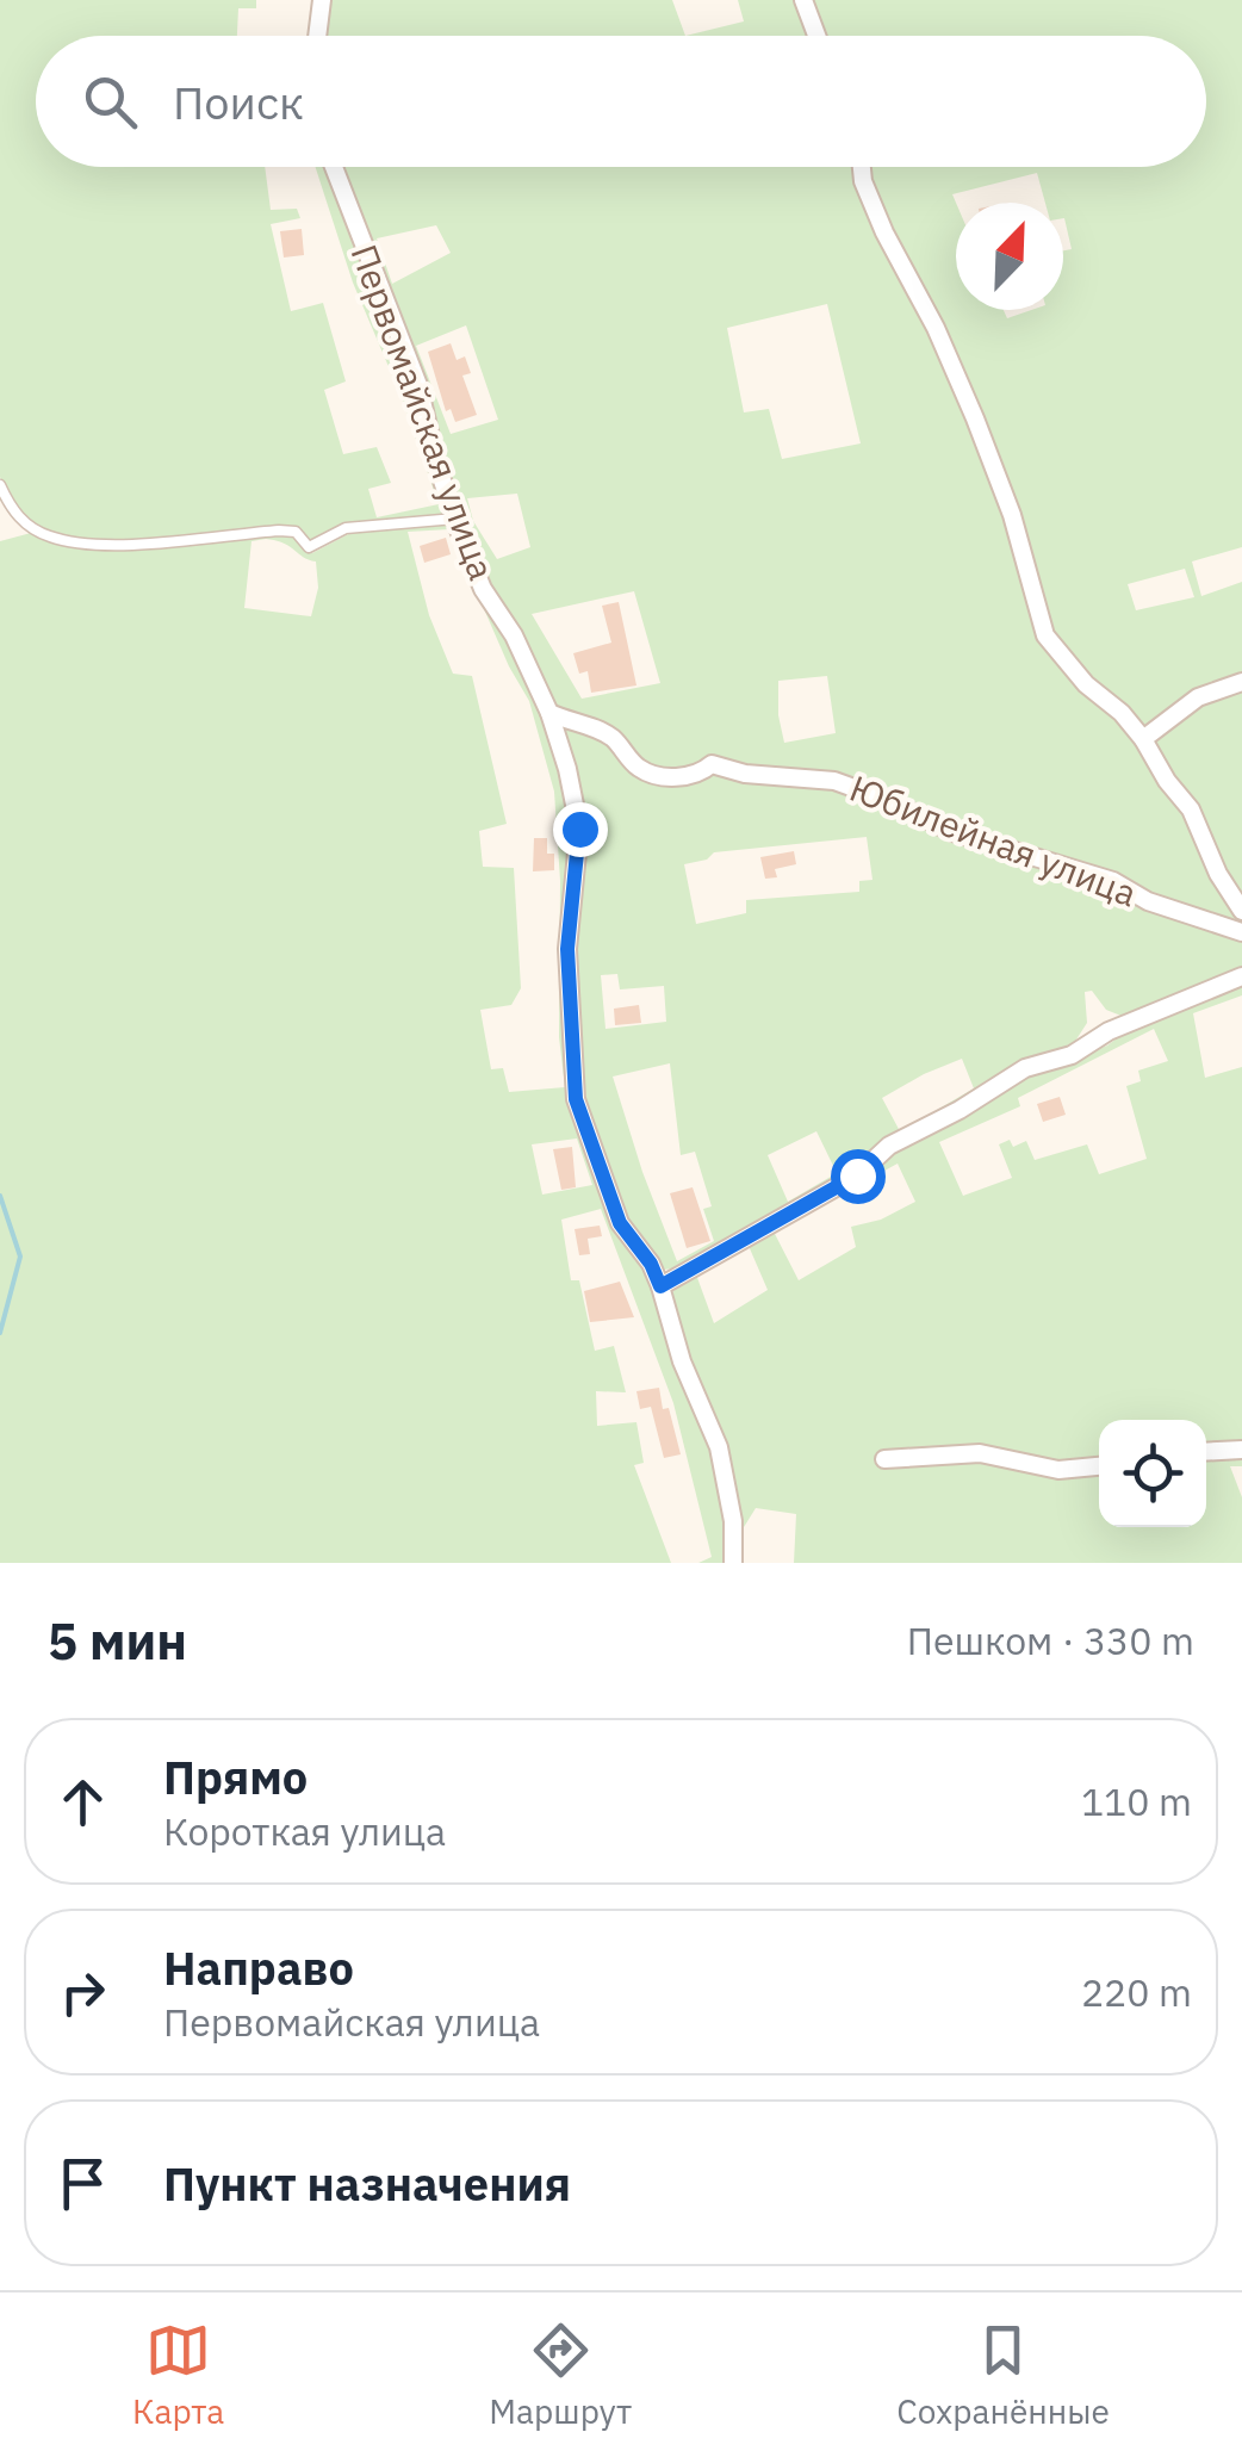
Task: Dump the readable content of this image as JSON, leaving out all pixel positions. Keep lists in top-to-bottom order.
{
  "streets": {
    "street": ["Первомайская улица", "Юбилейная улица"]
  },
  "crossings": [
    ["Первомайская улица", "Юбилейная улица"]
  ],
  "north": "top right",
  "page": {
    "search": "Поиск",
    "heading": ["5 мин", "Пешком · 330 m"],
    "list": [
      ["Прямо", "Короткая улица", "110 m"],
      ["Направо", "Первомайская улица", "220 m"],
      "Пункт назначения"
    ],
    "nav": ["Карта", "Маршрут", "Сохранённые"]
  }
}
